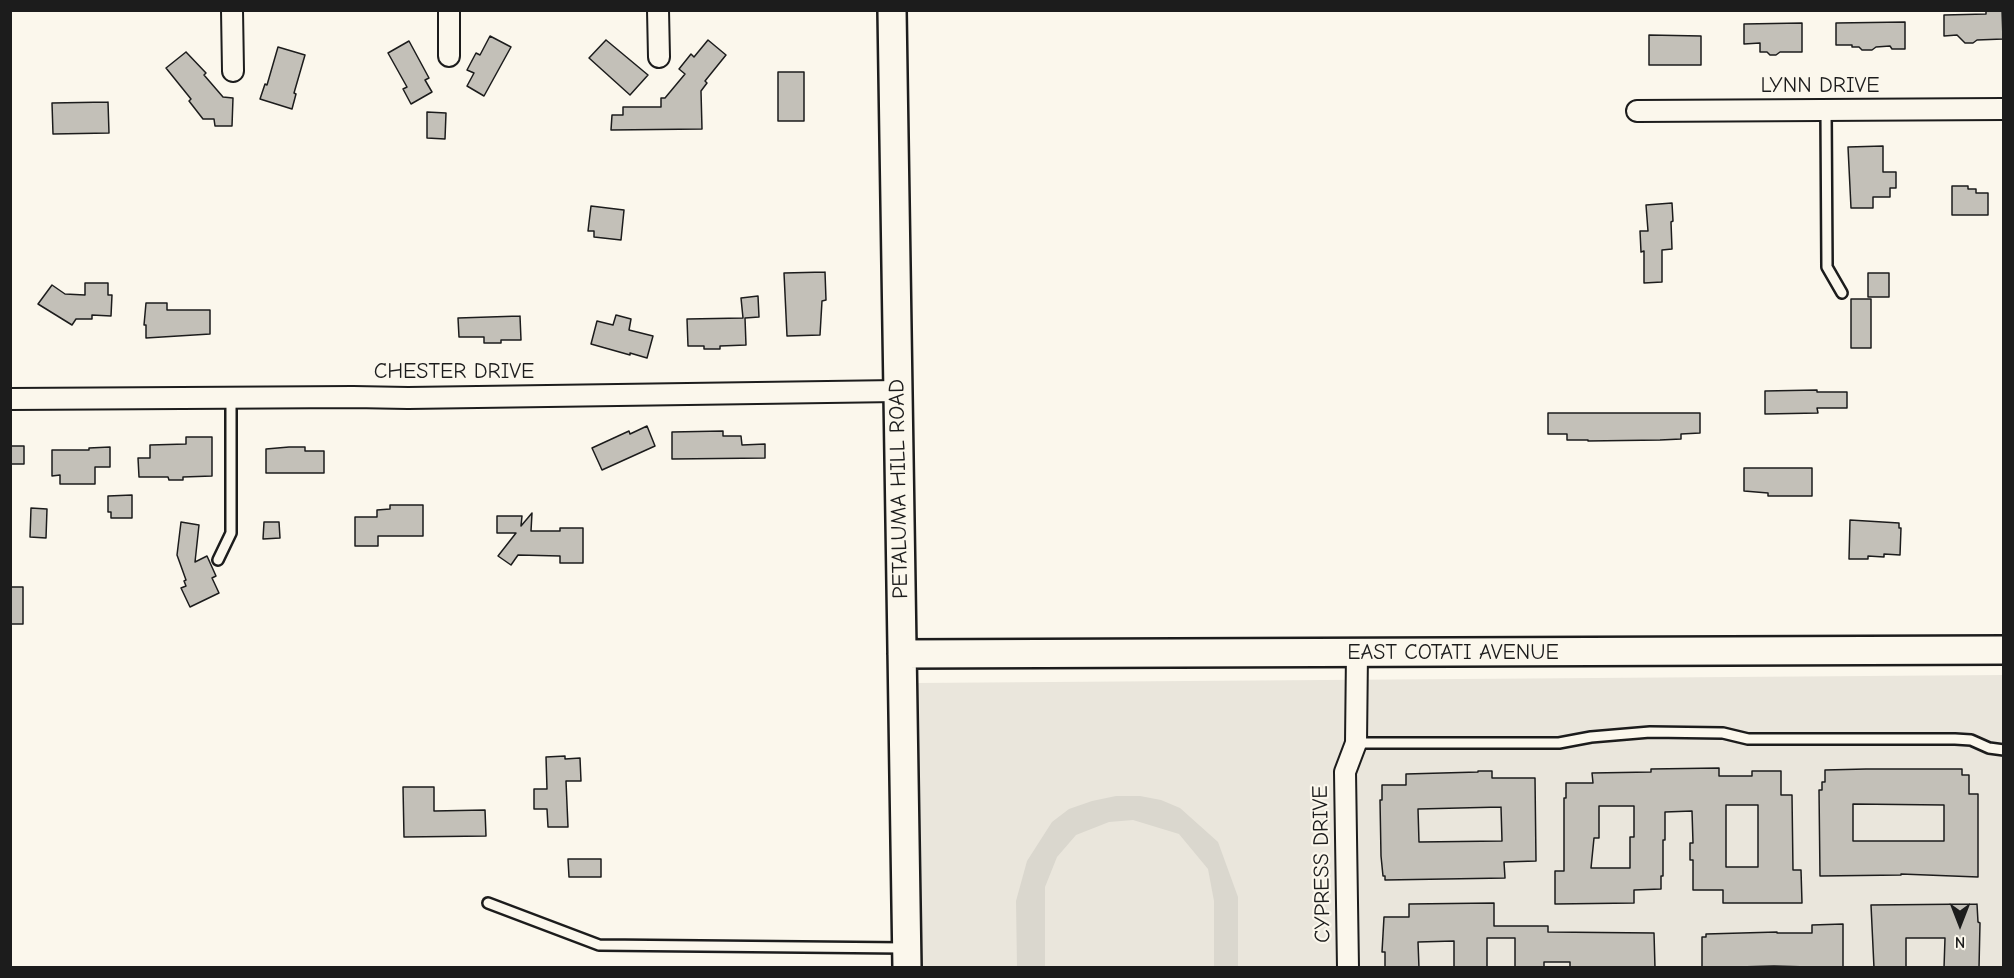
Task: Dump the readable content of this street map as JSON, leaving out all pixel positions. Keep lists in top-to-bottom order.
{
  "streets": {
    "main road": ["PETALUMA HILL ROAD", "EAST COTATI AVENUE"],
    "street": ["LYNN DRIVE", "CHESTER DRIVE", "CYPRESS DRIVE"]
  },
  "crossings": [
    ["CHESTER DRIVE", "PETALUMA HILL ROAD"],
    ["PETALUMA HILL ROAD", "EAST COTATI AVENUE"],
    ["EAST COTATI AVENUE", "CYPRESS DRIVE"]
  ],
  "north": "bottom"
}
